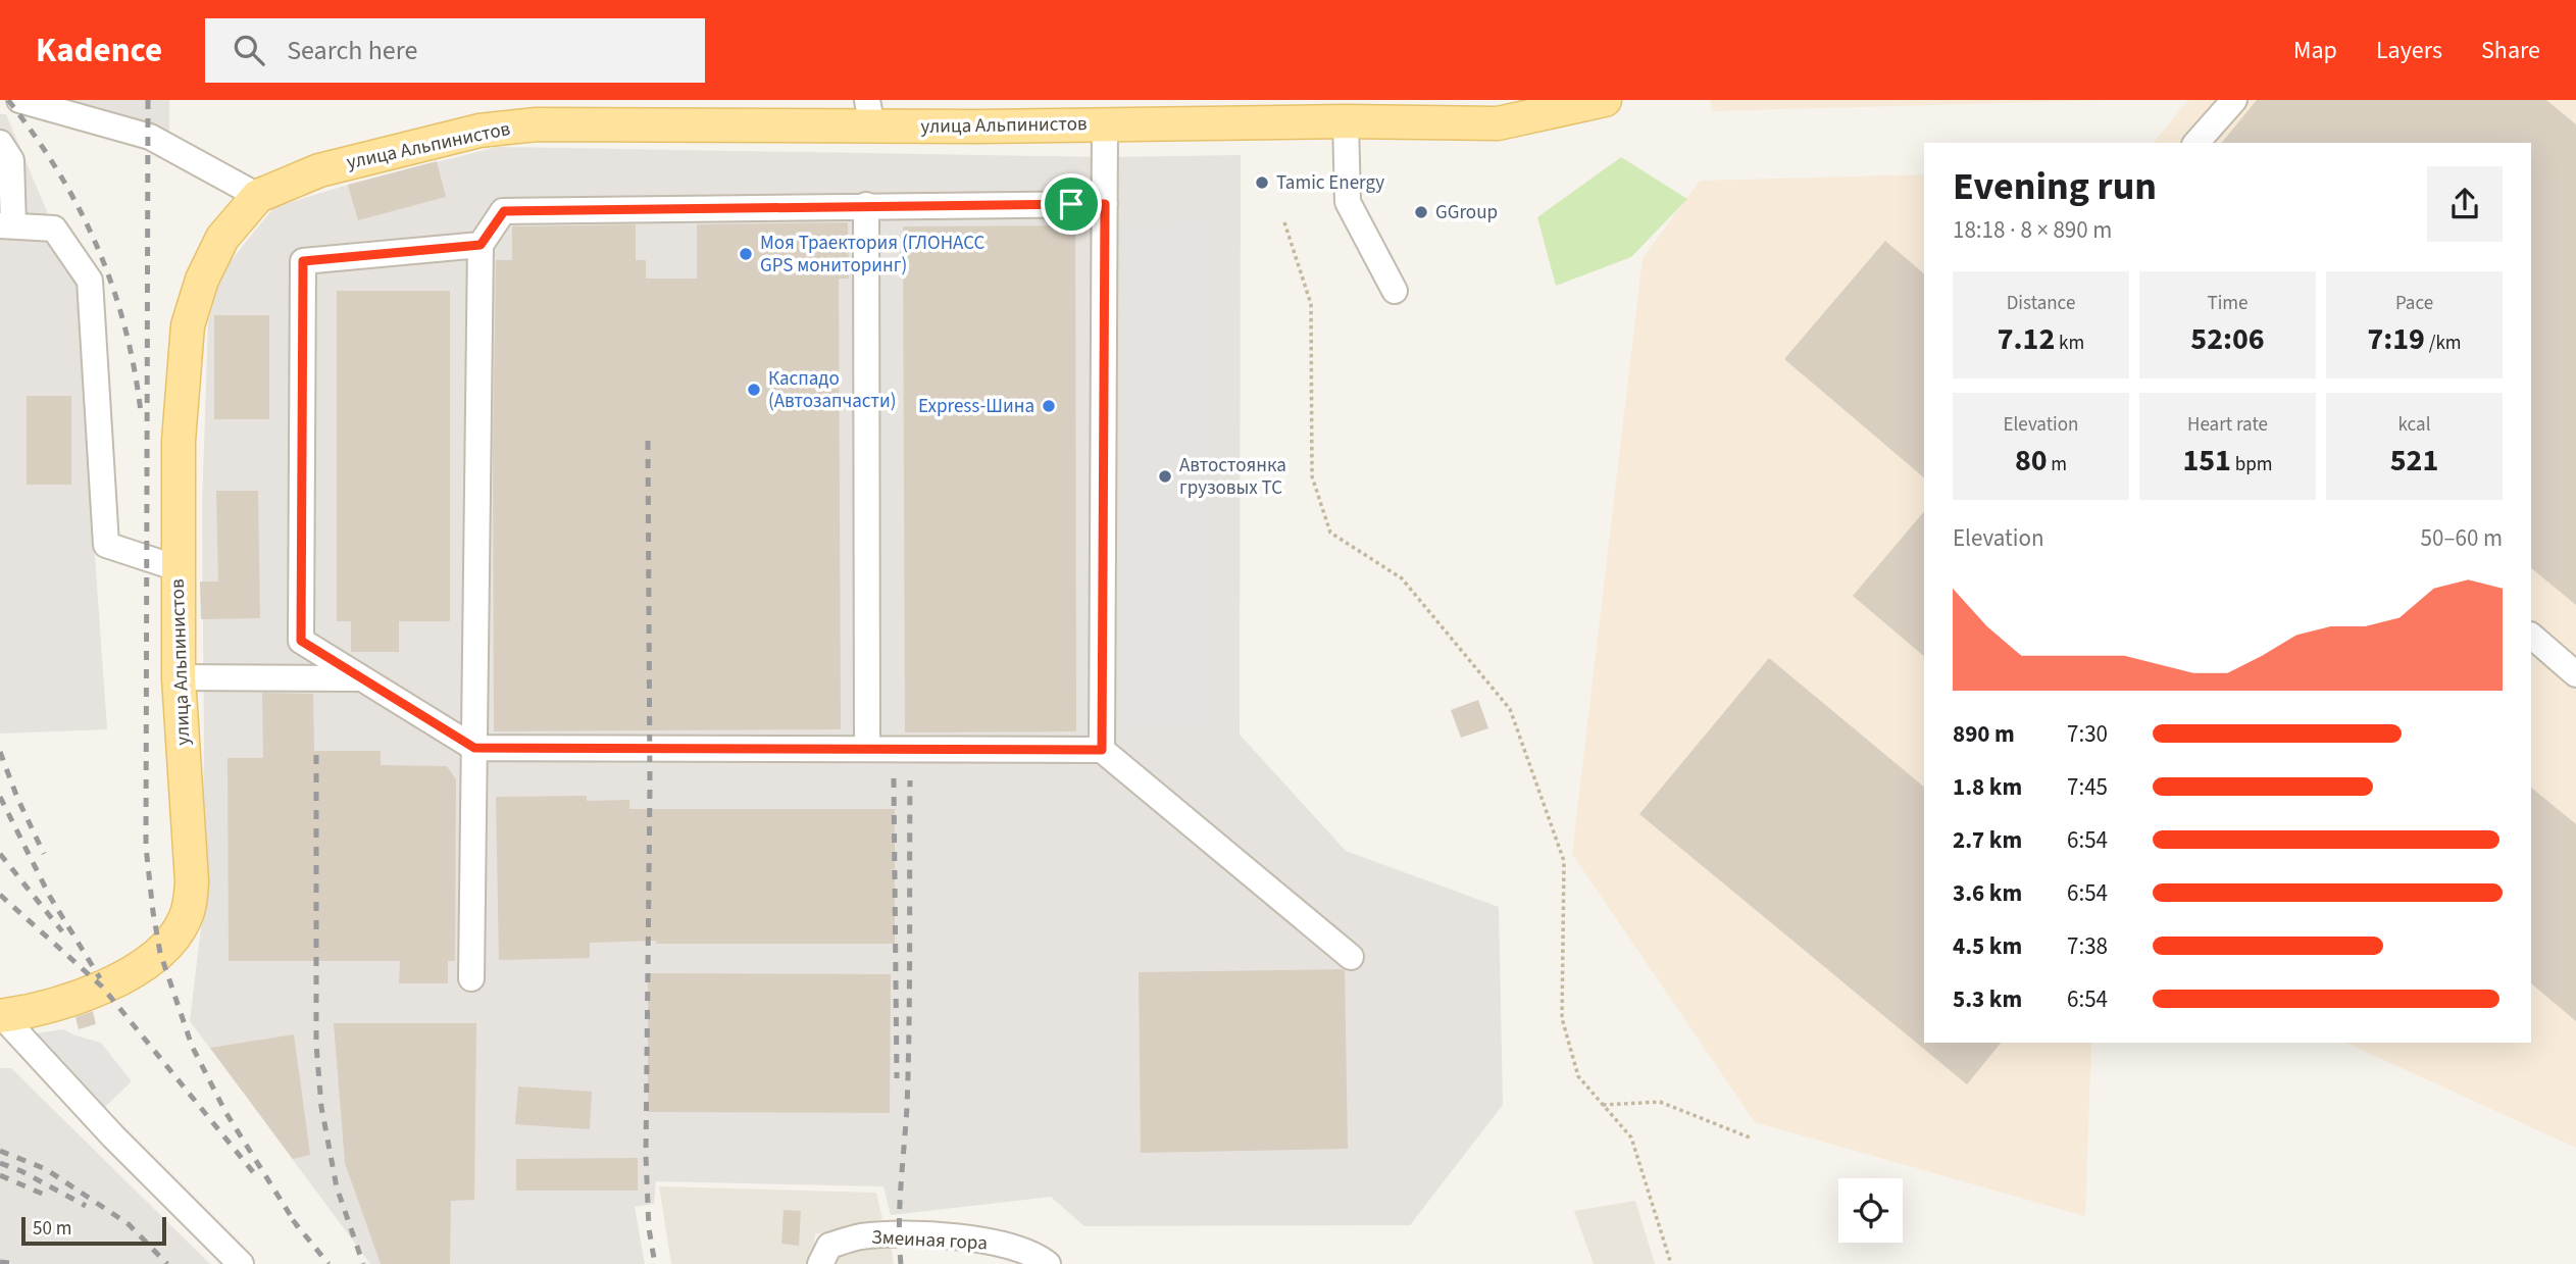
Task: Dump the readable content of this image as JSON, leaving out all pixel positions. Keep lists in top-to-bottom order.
{
  "streets": {
    "main road": ["улица Альпинистов"],
    "street": ["Змеиная гора"]
  },
  "places": [
    "Tamic Energy",
    "GGroup",
    "Моя Траектория (ГЛОНАСС GPS мониторинг)",
    "Каспадо (Автозапчасти)",
    "Express-Шина",
    "Автостоянка грузовых ТС"
  ],
  "scale_bar": "50 m",
  "page": {
    "header": "Kadence",
    "search": "Search here",
    "nav": ["Map", "Layers", "Share"],
    "heading": ["Evening run", "18:18 · 8 × 890 m"],
    "stats": [
      ["Distance", "7.12 km"],
      ["Time", "52:06"],
      ["Pace", "7:19 /km"],
      ["Elevation", "80 m"],
      ["Heart rate", "151 bpm"],
      ["kcal", "521"]
    ],
    "chart": ["Elevation", "50–60 m"],
    "list": [
      {
        "name": "890 m",
        "note": "7:30"
      },
      {
        "name": "1.8 km",
        "note": "7:45"
      },
      {
        "name": "2.7 km",
        "note": "6:54"
      },
      {
        "name": "3.6 km",
        "note": "6:54"
      },
      {
        "name": "4.5 km",
        "note": "7:38"
      },
      {
        "name": "5.3 km",
        "note": "6:54"
      }
    ],
    "scale": "50 m"
  }
}
